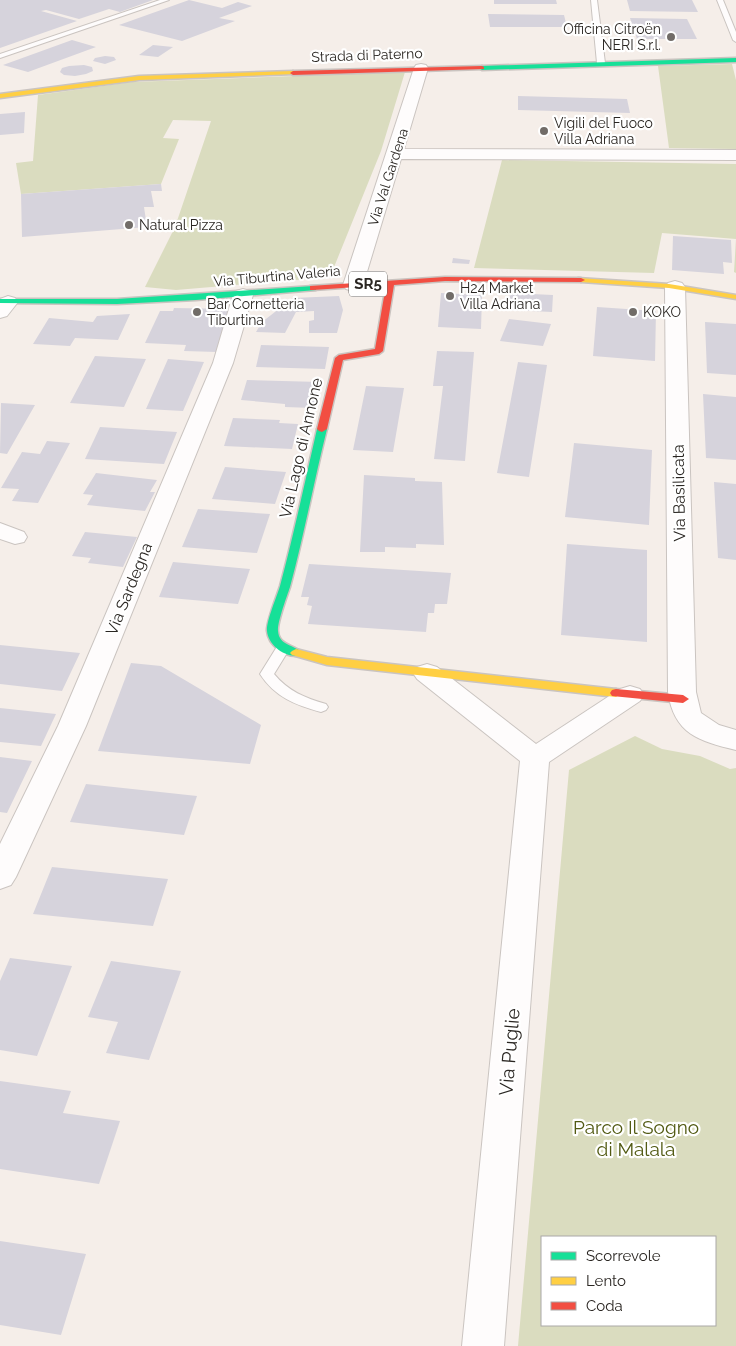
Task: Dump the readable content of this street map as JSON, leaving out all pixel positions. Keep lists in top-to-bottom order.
{
  "streets": {
    "street": [
      "Strada di Paterno",
      "Via Val Gardena",
      "Via Tiburtina Valeria",
      "SR5",
      "Via Lago di Annone",
      "Via Basilicata",
      "Via Sardegna",
      "Via Puglie"
    ]
  },
  "crossings": [
    ["Strada di Paterno", "Via Val Gardena"],
    ["Via Val Gardena", "Via Tiburtina Valeria"],
    ["Via Tiburtina Valeria", "Via Lago di Annone"],
    ["Via Tiburtina Valeria", "Via Basilicata"],
    ["Via Tiburtina Valeria", "Via Sardegna"]
  ],
  "parks": ["Parco Il Sogno di Malala"],
  "places": [
    "Officina Citroën NERI S.r.l.",
    "Vigili del Fuoco Villa Adriana",
    "Natural Pizza",
    "H24 Market Villa Adriana",
    "Bar Cornetteria Tiburtina",
    "KOKO"
  ],
  "legend": ["Scorrevole", "Lento", "Coda"]
}
